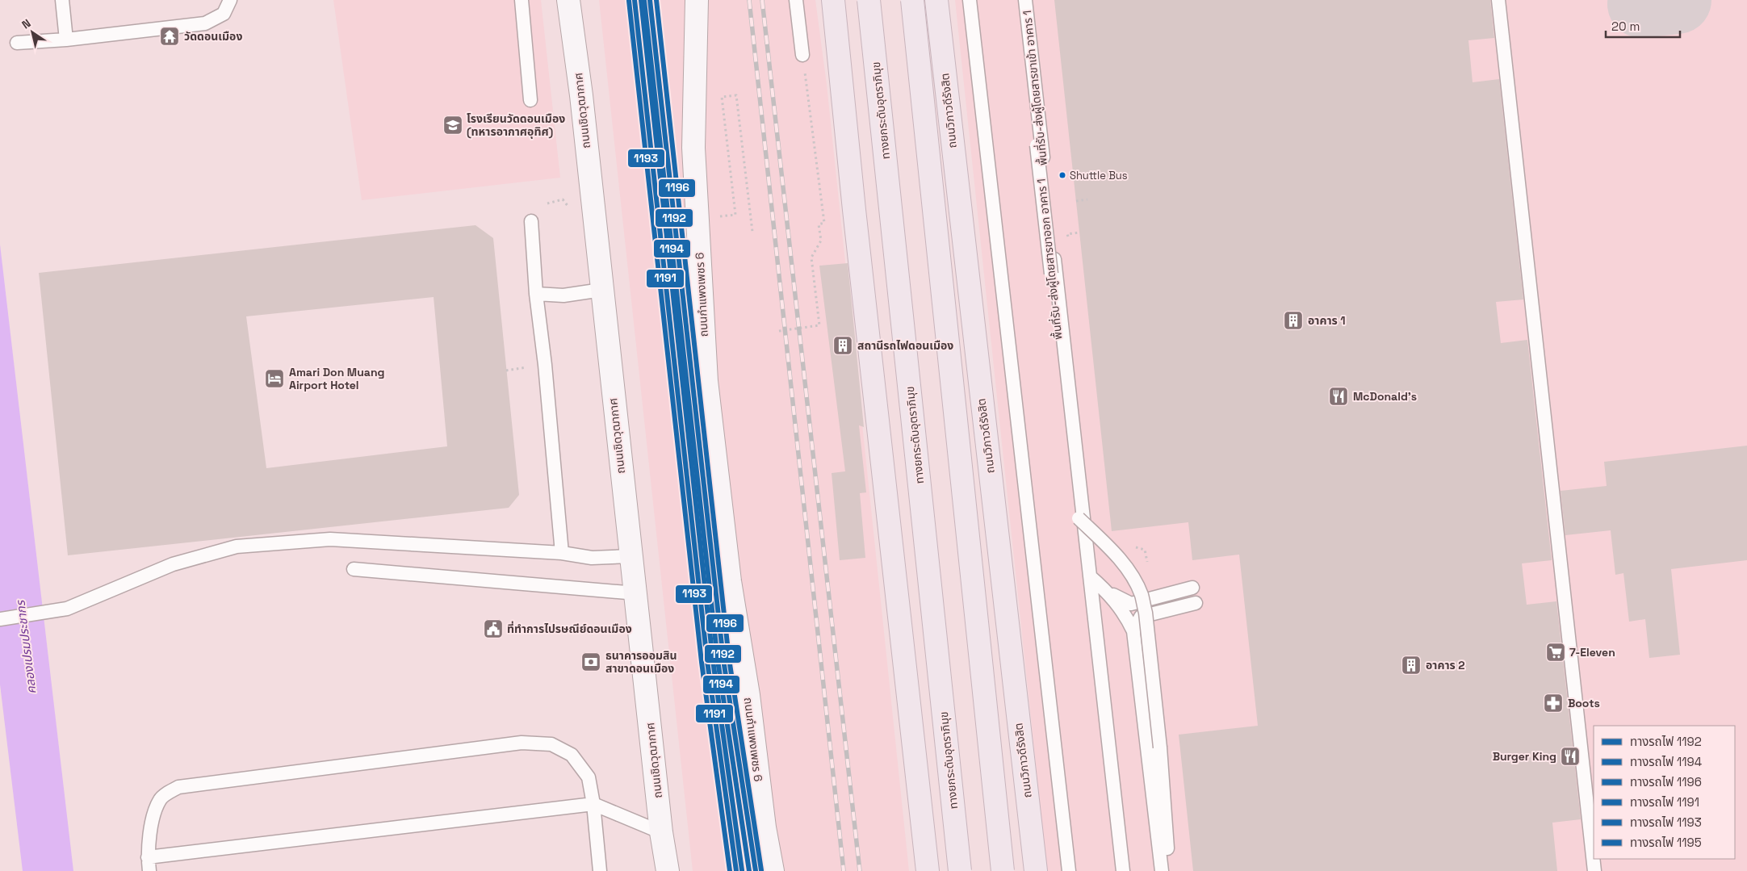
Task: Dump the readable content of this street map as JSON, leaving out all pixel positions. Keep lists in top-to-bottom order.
{
  "streets": {
    "highway": ["ทางยกระดับอุตราภิมุข", "ถนนวิภาวดีรังสิต"],
    "main road": ["ถนนเชิดวุฒากาศ", "ถนนกำแพงเพชร 6"],
    "lane": ["พื้นที่รับ-ส่งผู้โดยสารขาเข้า อาคาร 1", "พื้นที่รับ-ส่งผู้โดยสารขาออก อาคาร 1"]
  },
  "crossings": [
    ["พื้นที่รับ-ส่งผู้โดยสารขาเข้า อาคาร 1", "พื้นที่รับ-ส่งผู้โดยสารขาออก อาคาร 1"]
  ],
  "water": ["คลองเปรมประชากร"],
  "places": {
    "temple": ["วัดดอนเมือง"],
    "school or university": ["โรงเรียนวัดดอนเมือง (ทหารอากาศอุทิศ)"],
    "other": ["Shuttle Bus"],
    "building": ["อาคาร 1", "สถานีรถไฟดอนเมือง", "อาคาร 2"],
    "hotel": ["Amari Don Muang Airport Hotel"],
    "restaurant": ["McDonald's", "Burger King"],
    "public building": ["ที่ทำการไปรษณีย์ดอนเมือง"],
    "supermarket": ["7-Eleven"],
    "bank": ["ธนาคารออมสิน สาขาดอนเมือง"],
    "pharmacy": ["Boots"]
  },
  "lines": [
    "rail line 1192",
    "rail line 1196",
    "rail line 1191",
    "rail line 1195",
    "rail line 1194",
    "rail line 1193"
  ],
  "legend": [
    "ทางรถไฟ 1192",
    "ทางรถไฟ 1194",
    "ทางรถไฟ 1196",
    "ทางรถไฟ 1191",
    "ทางรถไฟ 1193",
    "ทางรถไฟ 1195"
  ],
  "scale_bar": "20 m",
  "north": "top left"
}
